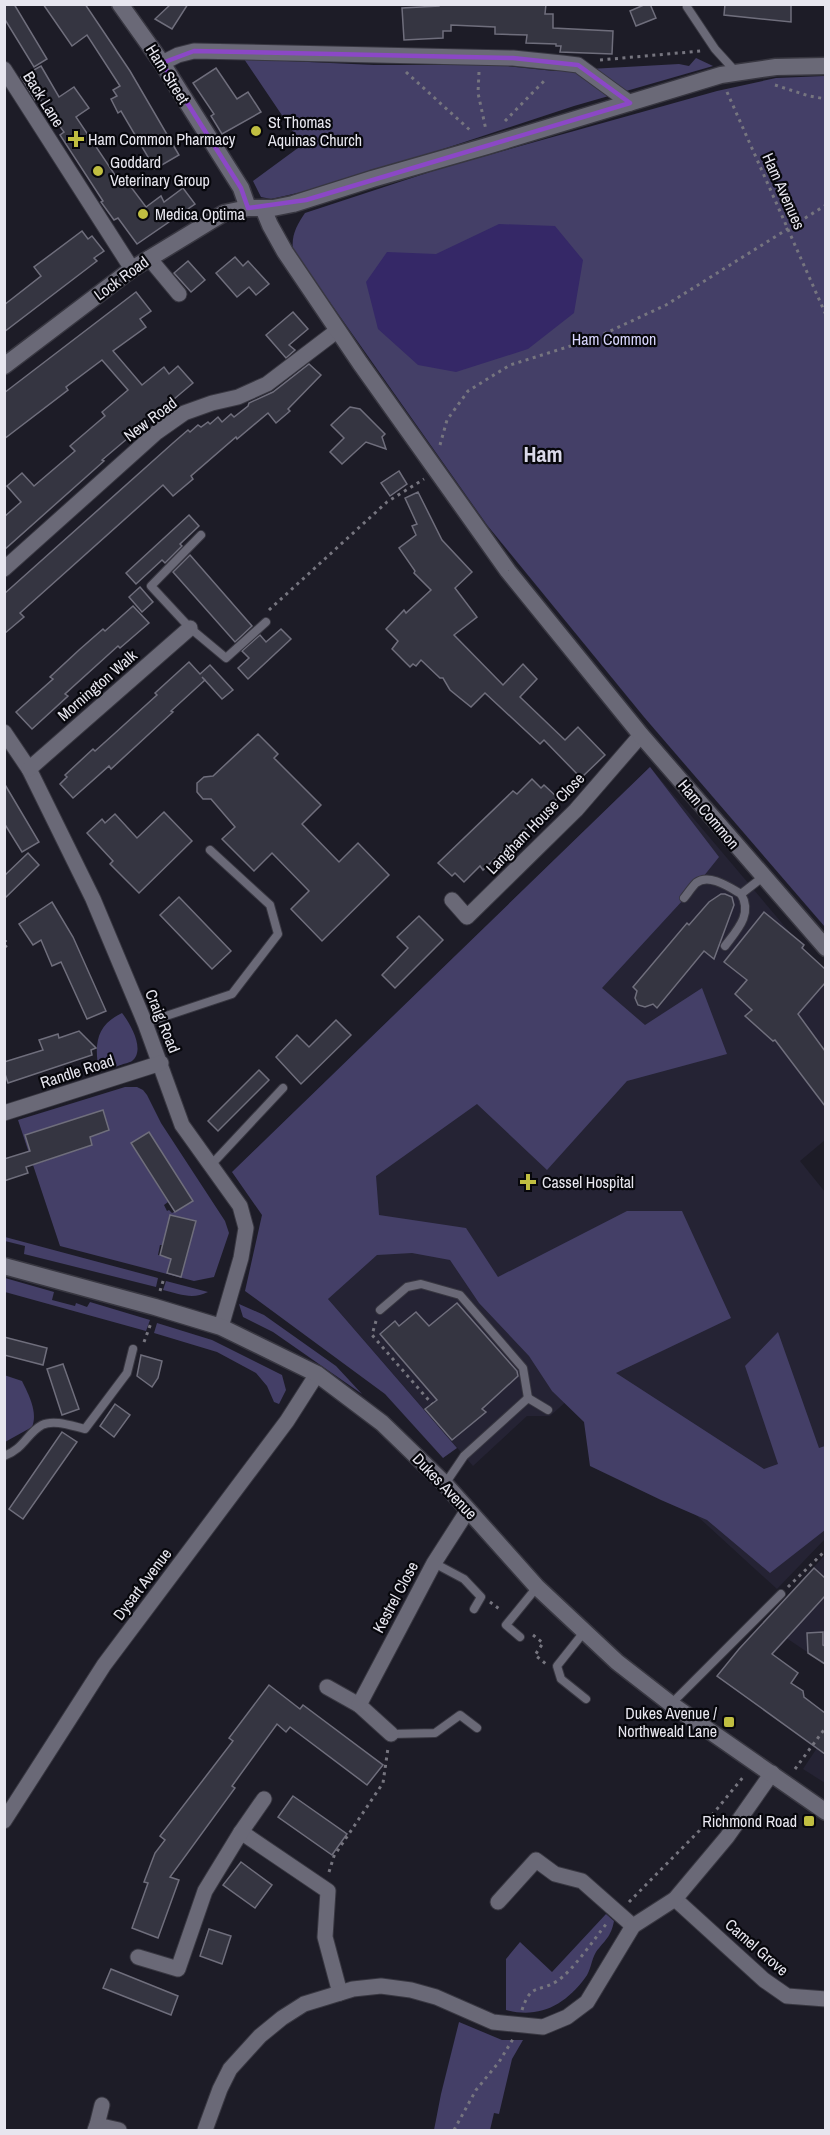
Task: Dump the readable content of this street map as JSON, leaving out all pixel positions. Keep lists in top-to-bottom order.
{
  "streets": {
    "street": [
      "Ham Street",
      "Back Lane",
      "Lock Road",
      "New Road",
      "Mornington Walk",
      "Ham Common",
      "Langham House Close",
      "Craig Road",
      "Randle Road",
      "Dukes Avenue",
      "Dysart Avenue",
      "Kestrel Close",
      "Camel Grove"
    ],
    "path": ["Ham Avenues"]
  },
  "crossings": [
    ["Ham Street", "Lock Road"],
    ["Ham Street", "Ham Common"],
    ["Back Lane", "Lock Road"],
    ["Lock Road", "Ham Common"],
    ["New Road", "Ham Common"],
    ["Mornington Walk", "Craig Road"],
    ["Ham Common", "Langham House Close"],
    ["Craig Road", "Randle Road"],
    ["Craig Road", "Dukes Avenue"],
    ["Dukes Avenue", "Dysart Avenue"],
    ["Dukes Avenue", "Kestrel Close"]
  ],
  "districts": ["Ham"],
  "parks": ["Ham Common"],
  "places": {
    "other": ["St Thomas Aquinas Church", "Goddard Veterinary Group", "Medica Optima"],
    "health": ["Ham Common Pharmacy", "Cassel Hospital"],
    "transit": ["Dukes Avenue / Northweald Lane", "Richmond Road"]
  }
}
